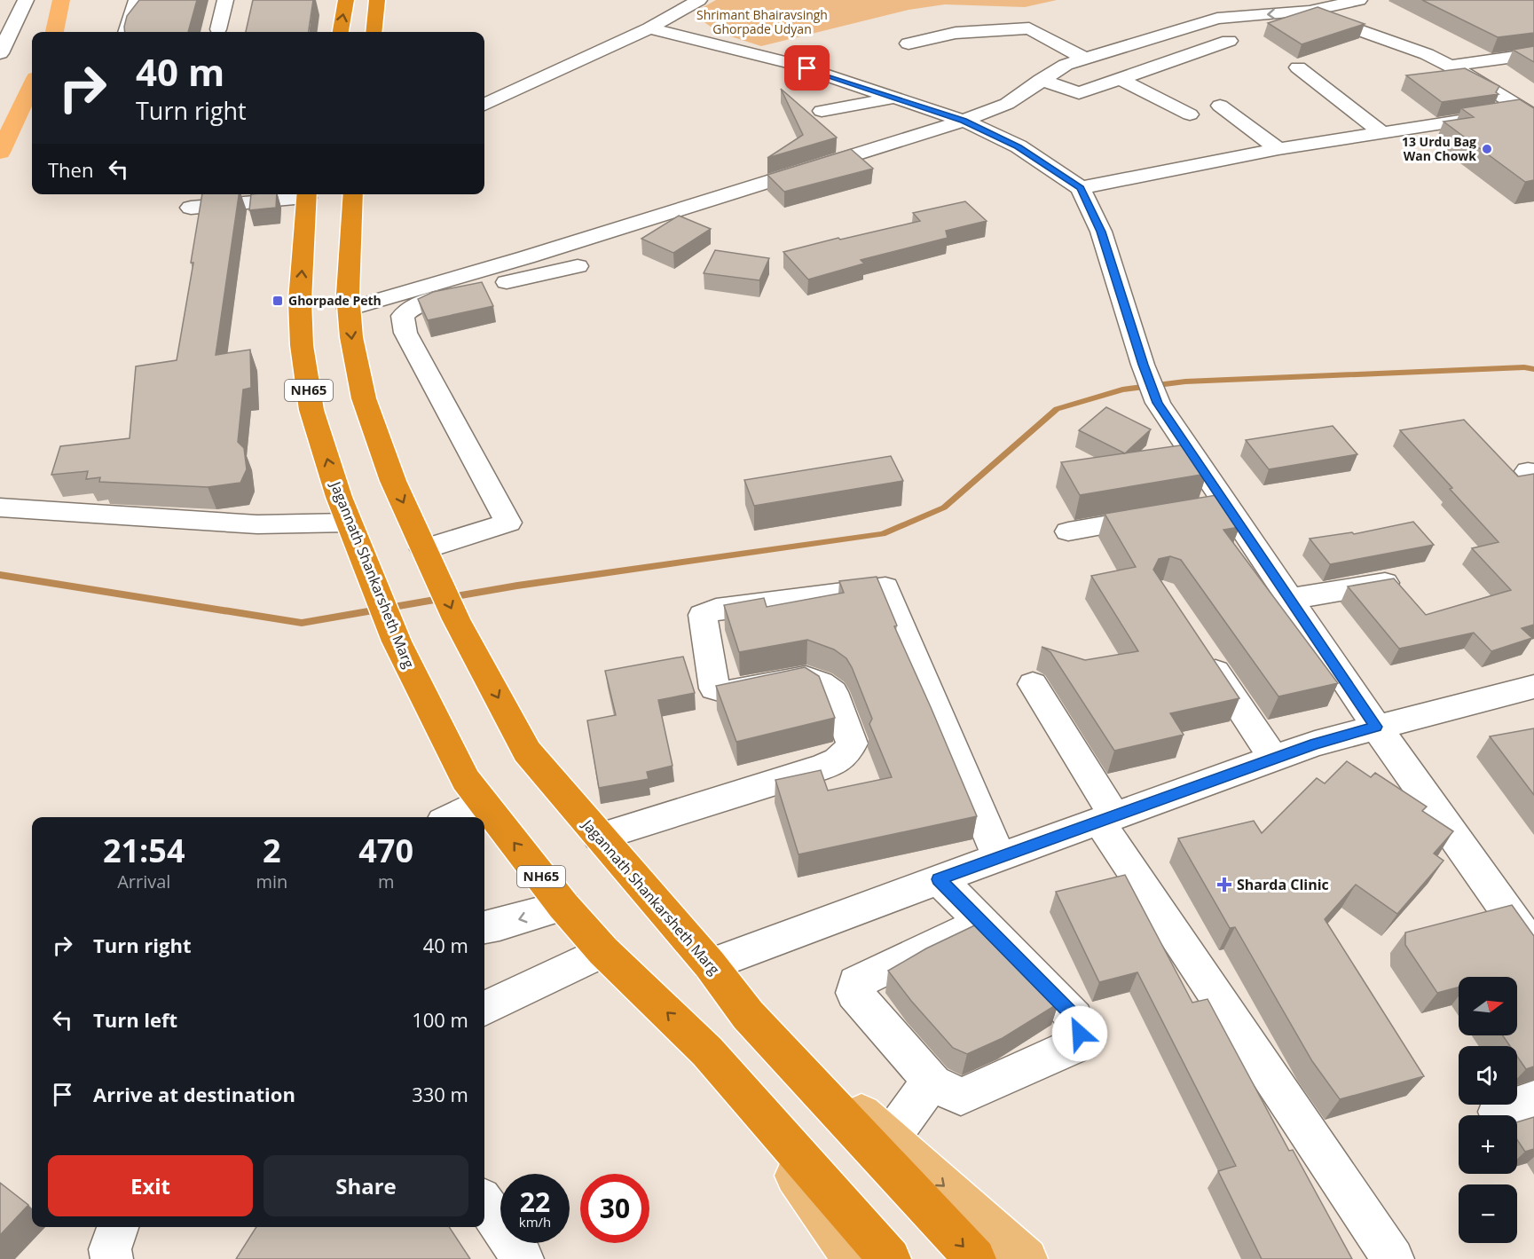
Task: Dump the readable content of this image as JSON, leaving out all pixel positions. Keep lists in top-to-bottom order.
{
  "streets": {
    "highway": ["NH65", "Jagannath Shankarsheth Marg"]
  },
  "parks": ["Shrimant Bhairavsingh Ghorpade Udyan"],
  "places": {
    "other": ["13 Urdu Bag Wan Chowk"],
    "transit": ["Ghorpade Peth"],
    "health": ["Sharda Clinic"]
  },
  "north": "right",
  "page": {
    "turn": ["40 m", "Turn right"],
    "then": "Then",
    "eta": [
      "21:54",
      "Arrival",
      "2",
      "min",
      "470",
      "m"
    ],
    "list": [
      {
        "name": "Turn right",
        "value": "40 m"
      },
      {
        "name": "Turn left",
        "value": "100 m"
      },
      {
        "name": "Arrive at destination",
        "value": "330 m"
      }
    ],
    "map_buttons": ["+", "−"],
    "buttons": ["Exit", "Share"],
    "speed": "22 km/h",
    "limit": "30"
  }
}
